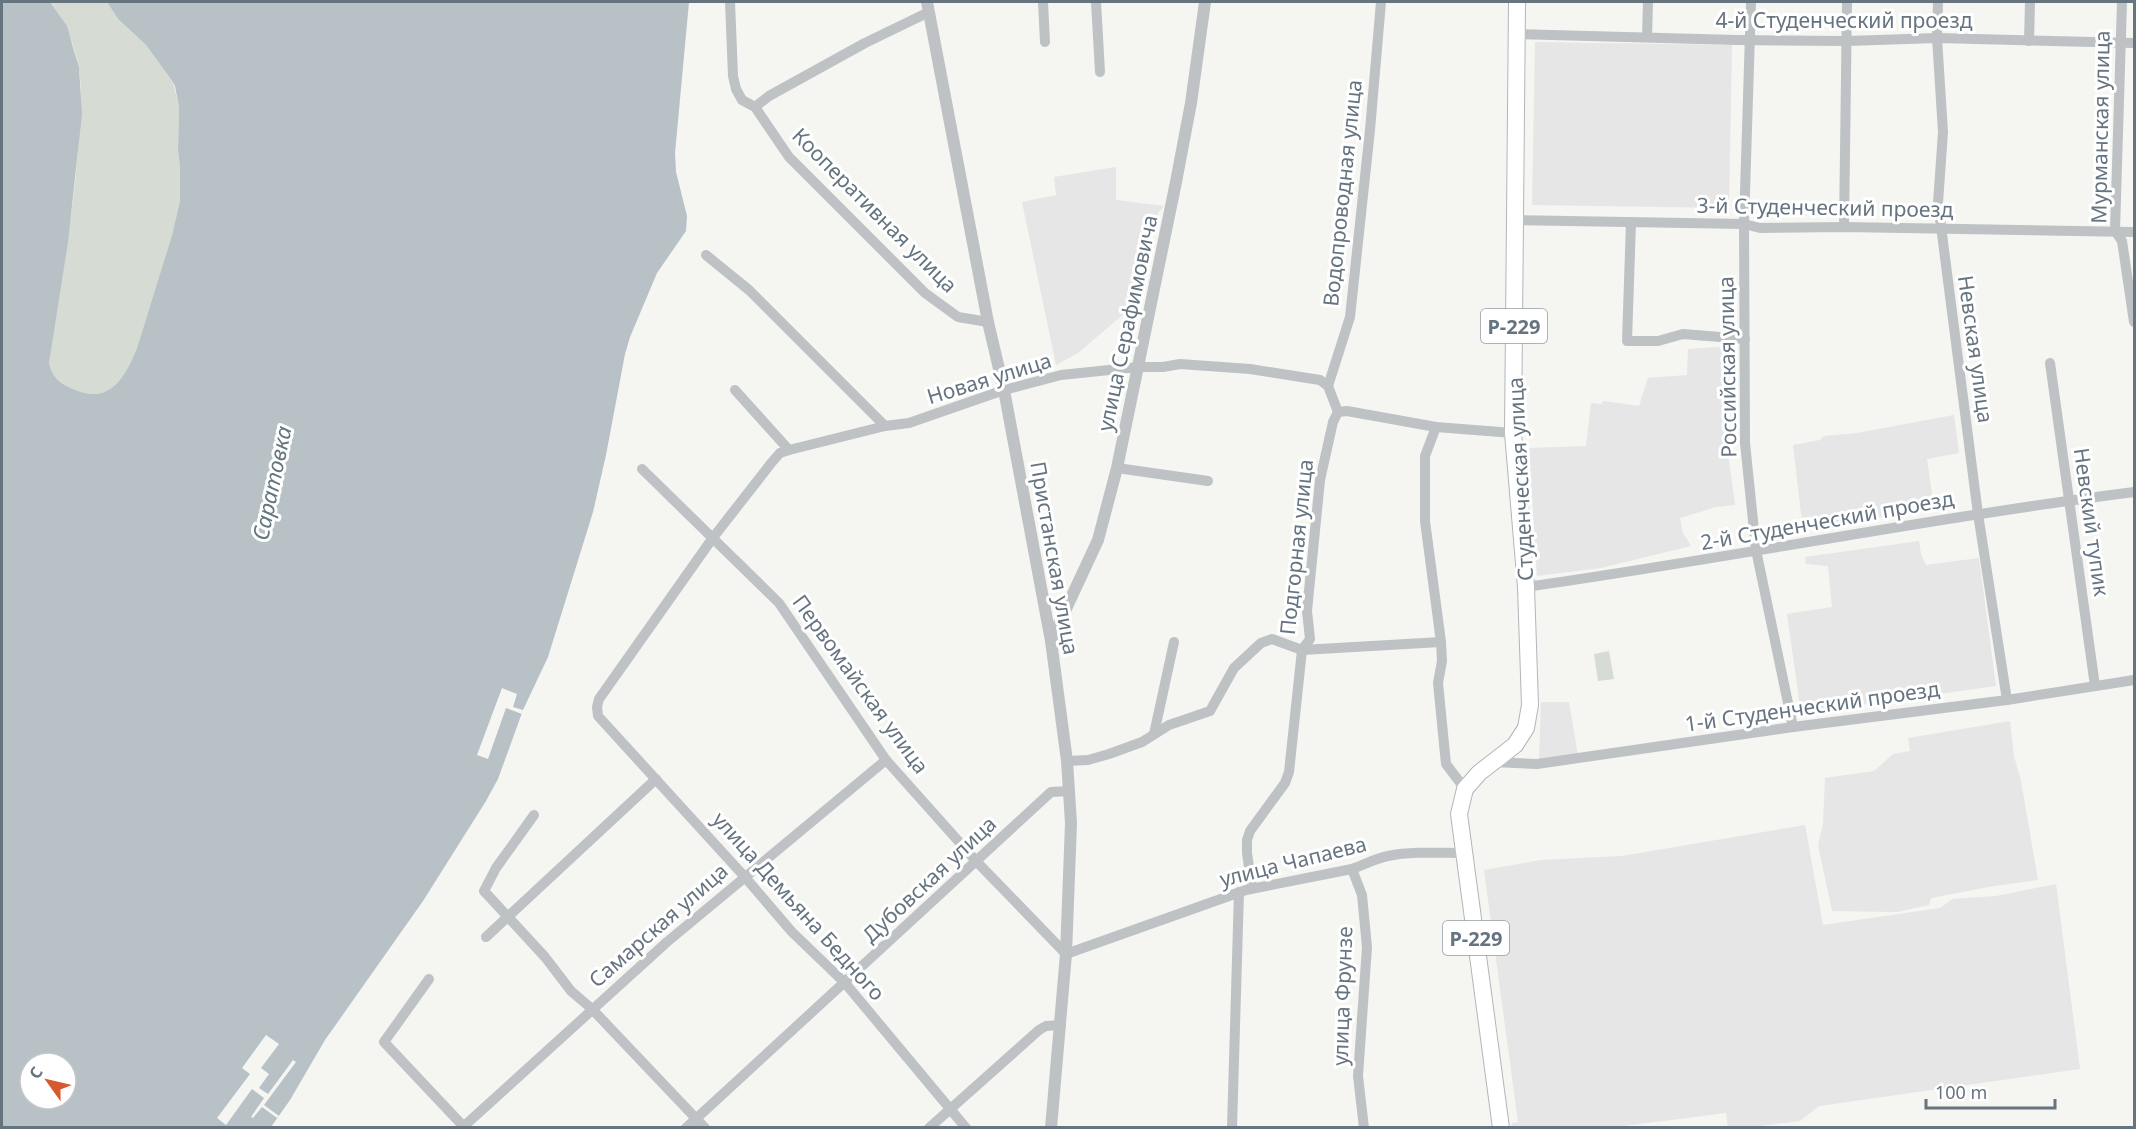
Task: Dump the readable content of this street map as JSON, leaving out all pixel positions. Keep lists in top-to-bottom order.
{
  "streets": {
    "main road": ["Р-229", "Студенческая улица"],
    "street": [
      "4-й Студенческий проезд",
      "Мурманская улица",
      "Водопроводная улица",
      "3-й Студенческий проезд",
      "Кооперативная улица",
      "улица Серафимовича",
      "Невская улица",
      "Российская улица",
      "Новая улица",
      "2-й Студенческий проезд",
      "Невский тупик",
      "Подгорная улица",
      "Пристанская улица",
      "Первомайская улица",
      "1-й Студенческий проезд",
      "улица Чапаева",
      "Дубовская улица",
      "улица Демьяна Бедного",
      "Самарская улица",
      "улица Фрунзе"
    ]
  },
  "crossings": [
    ["4-й Студенческий проезд", "Мурманская улица"],
    ["4-й Студенческий проезд", "Невская улица"],
    ["4-й Студенческий проезд", "Российская улица"],
    ["4-й Студенческий проезд", "Студенческая улица"],
    ["Мурманская улица", "3-й Студенческий проезд"],
    ["Водопроводная улица", "Новая улица"],
    ["3-й Студенческий проезд", "Невская улица"],
    ["3-й Студенческий проезд", "Российская улица"],
    ["3-й Студенческий проезд", "Студенческая улица"],
    ["Кооперативная улица", "Пристанская улица"],
    ["улица Серафимовича", "Новая улица"],
    ["улица Серафимовича", "Пристанская улица"],
    ["Р-229", "Студенческая улица"],
    ["Р-229", "1-й Студенческий проезд"],
    ["Р-229", "улица Чапаева"],
    ["Невская улица", "2-й Студенческий проезд"],
    ["Невская улица", "1-й Студенческий проезд"],
    ["Российская улица", "2-й Студенческий проезд"],
    ["Российская улица", "1-й Студенческий проезд"],
    ["Новая улица", "Пристанская улица"],
    ["Новая улица", "Первомайская улица"],
    ["Новая улица", "улица Демьяна Бедного"],
    ["Студенческая улица", "2-й Студенческий проезд"],
    ["Студенческая улица", "1-й Студенческий проезд"],
    ["2-й Студенческий проезд", "Невский тупик"],
    ["Невский тупик", "1-й Студенческий проезд"],
    ["Подгорная улица", "улица Чапаева"],
    ["Пристанская улица", "Первомайская улица"],
    ["Пристанская улица", "улица Чапаева"],
    ["Пристанская улица", "Дубовская улица"],
    ["Первомайская улица", "улица Чапаева"],
    ["Первомайская улица", "Дубовская улица"],
    ["Первомайская улица", "Самарская улица"],
    ["улица Чапаева", "улица Фрунзе"],
    ["Дубовская улица", "улица Демьяна Бедного"],
    ["улица Демьяна Бедного", "Самарская улица"]
  ],
  "water": ["Саратовка"],
  "scale_bar": "100 m",
  "north": "top left"
}
